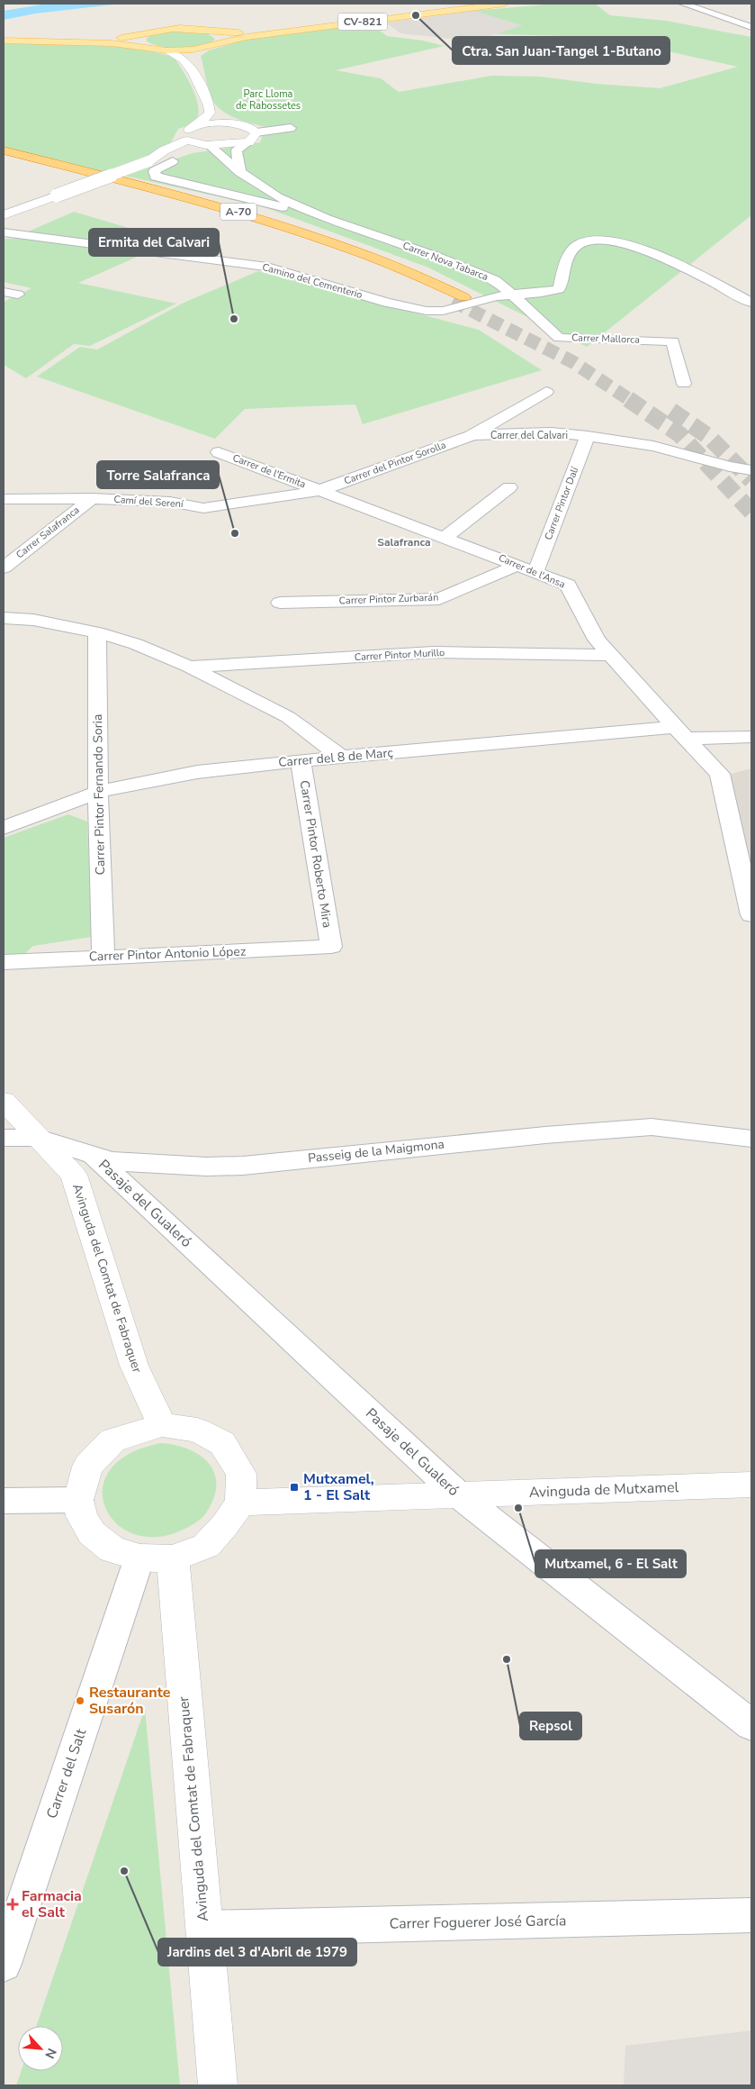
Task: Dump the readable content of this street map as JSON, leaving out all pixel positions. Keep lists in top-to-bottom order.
{
  "streets": {
    "highway": ["A-70"],
    "main road": ["CV-821", "Avinguda del Comtat de Fabraquer", "Avinguda de Mutxamel"],
    "street": [
      "Carrer Nova Tabarca",
      "Camino del Cementerio",
      "Carrer Mallorca",
      "Carrer del Calvari",
      "Carrer del Pintor Sorolla",
      "Carrer de l'Ermita",
      "Camí del Serení",
      "Carrer Pintor Dalí",
      "Carrer Salafranca",
      "Carrer de l'Ansa",
      "Carrer Pintor Zurbarán",
      "Carrer Pintor Murillo",
      "Carrer del 8 de Març",
      "Carrer Pintor Fernando Soria",
      "Carrer Pintor Roberto Mira",
      "Carrer Pintor Antonio López",
      "Passeig de la Maigmona",
      "Pasaje del Gualeró",
      "Carrer del Salt",
      "Carrer Foguerer José García"
    ]
  },
  "crossings": [
    ["Carrer Nova Tabarca", "Camino del Cementerio"],
    ["Carrer Nova Tabarca", "Carrer Mallorca"],
    ["Camino del Cementerio", "Carrer Mallorca"],
    ["Carrer del Calvari", "Carrer del Pintor Sorolla"],
    ["Carrer del Calvari", "Carrer Pintor Dalí"],
    ["Carrer del Pintor Sorolla", "Carrer de l'Ermita"],
    ["Carrer del Pintor Sorolla", "Camí del Serení"],
    ["Carrer del Pintor Sorolla", "Carrer de l'Ansa"],
    ["Carrer de l'Ermita", "Camí del Serení"],
    ["Carrer de l'Ermita", "Carrer de l'Ansa"],
    ["Camí del Serení", "Carrer Salafranca"],
    ["Camí del Serení", "Carrer de l'Ansa"],
    ["Carrer Pintor Dalí", "Carrer de l'Ansa"],
    ["Carrer de l'Ansa", "Carrer Pintor Zurbarán"],
    ["Carrer de l'Ansa", "Carrer Pintor Murillo"],
    ["Carrer de l'Ansa", "Carrer del 8 de Març"],
    ["Carrer del 8 de Març", "Carrer Pintor Fernando Soria"],
    ["Carrer del 8 de Març", "Carrer Pintor Roberto Mira"],
    ["Carrer Pintor Fernando Soria", "Carrer Pintor Antonio López"],
    ["Carrer Pintor Roberto Mira", "Carrer Pintor Antonio López"],
    ["Passeig de la Maigmona", "Pasaje del Gualeró"],
    ["Passeig de la Maigmona", "Avinguda del Comtat de Fabraquer"],
    ["Pasaje del Gualeró", "Avinguda de Mutxamel"],
    ["Avinguda del Comtat de Fabraquer", "Avinguda de Mutxamel"],
    ["Avinguda del Comtat de Fabraquer", "Carrer del Salt"],
    ["Avinguda del Comtat de Fabraquer", "Carrer Foguerer José García"],
    ["Avinguda de Mutxamel", "Carrer del Salt"]
  ],
  "districts": ["Salafranca"],
  "parks": ["Parc Lloma de Rabossetes"],
  "places": {
    "other": [
      "Ctra. San Juan-Tangel 1-Butano",
      "Ermita del Calvari",
      "Torre Salafranca",
      "Mutxamel, 6 - El Salt",
      "Repsol",
      "Restaurante Susarón",
      "Jardins del 3 d'Abril de 1979"
    ],
    "transit": ["Mutxamel, 1 - El Salt"],
    "health": ["Farmacia el Salt"]
  },
  "north": "bottom right"
}
